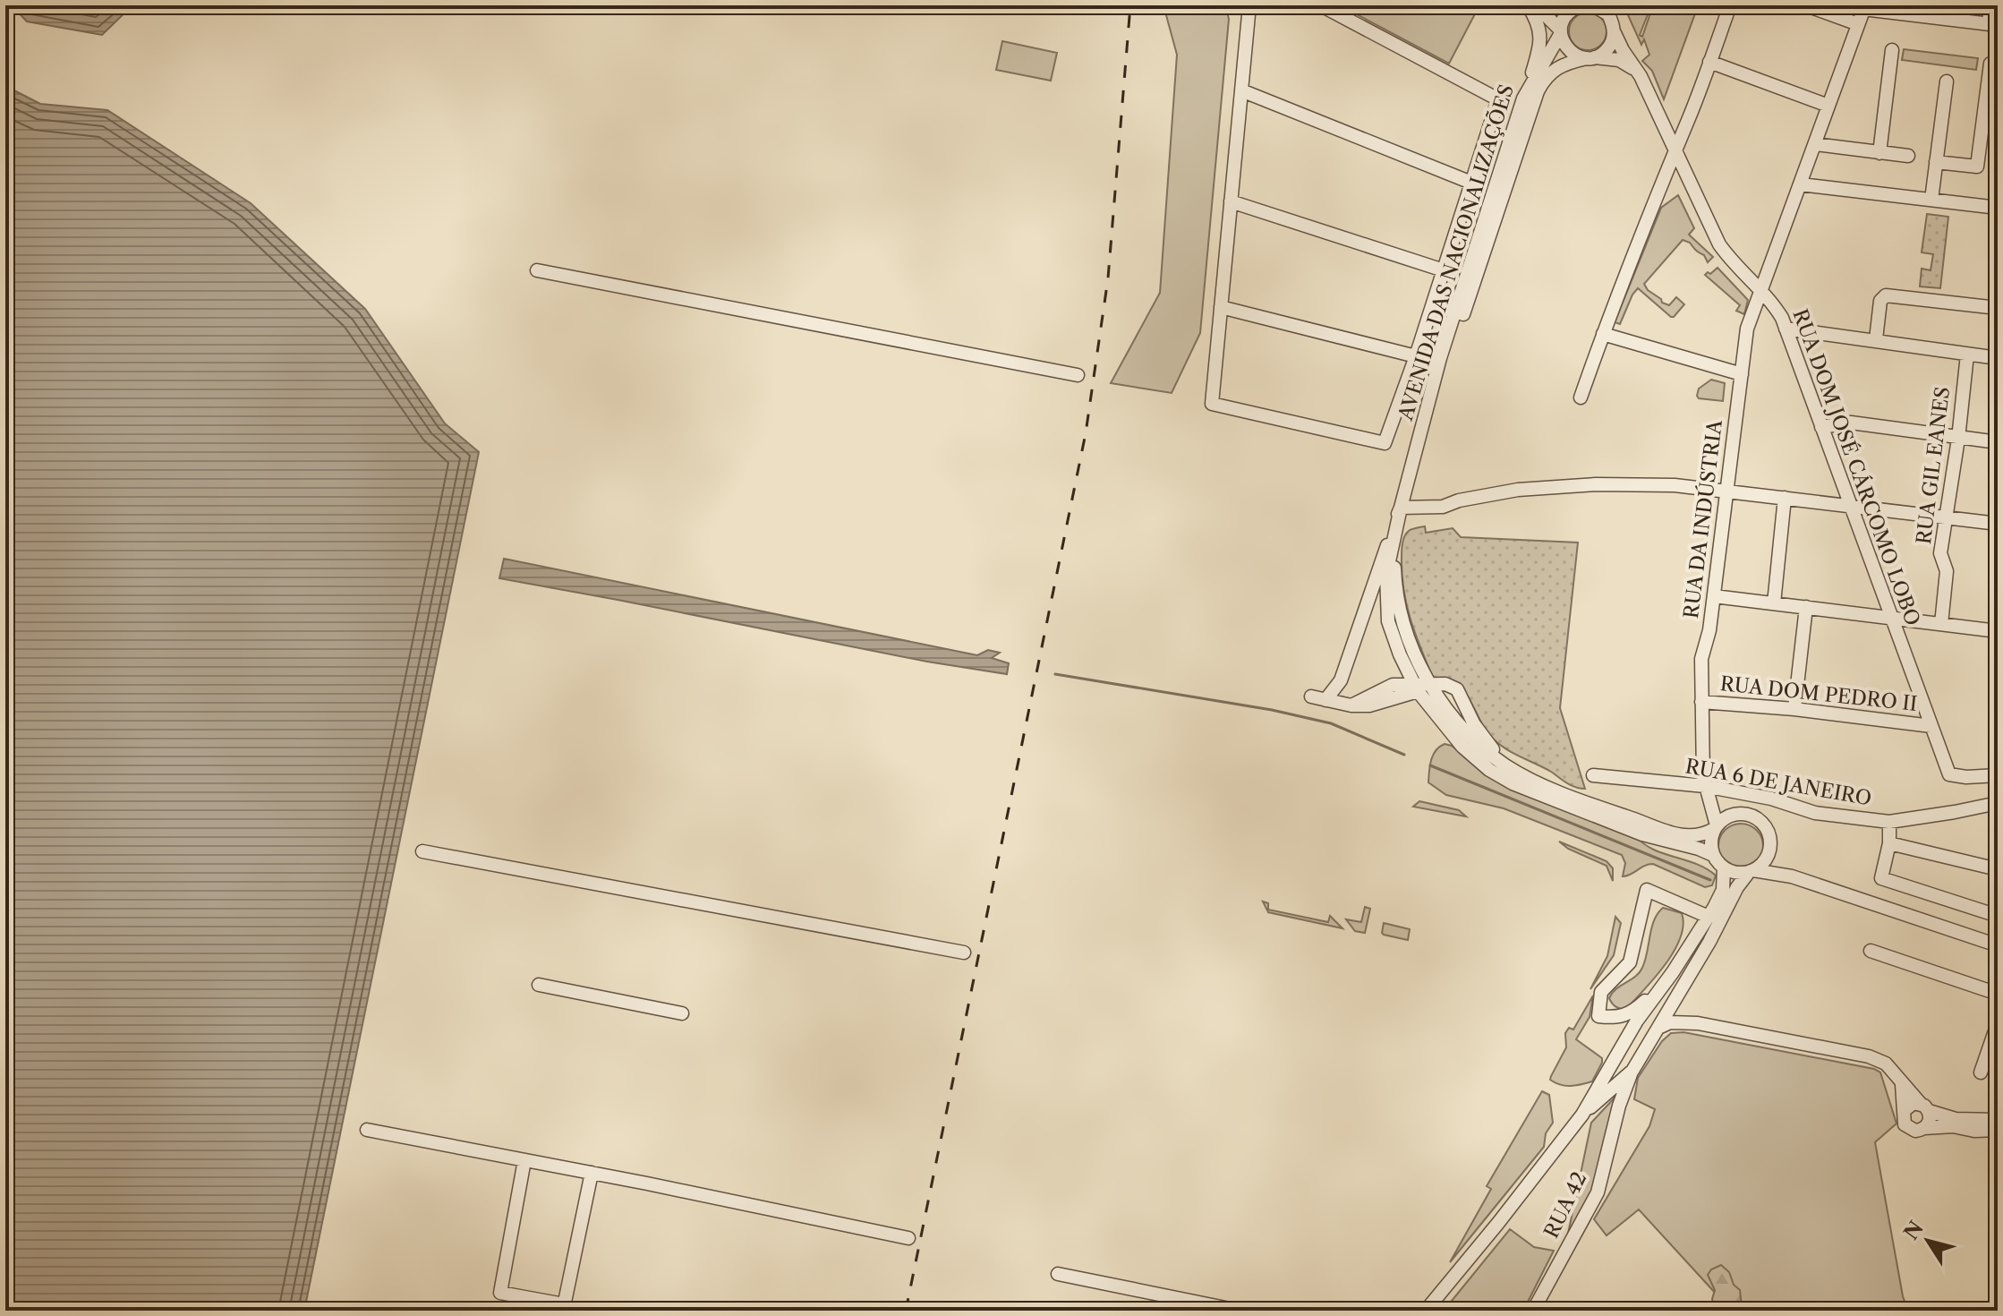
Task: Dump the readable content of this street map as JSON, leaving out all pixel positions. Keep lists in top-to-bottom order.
{
  "streets": {
    "street": [
      "AVENIDA DAS NACIONALIZAÇÕES",
      "RUA GIL EANES",
      "RUA DOM JOSÉ CÁRCOMO LOBO",
      "RUA DA INDÚSTRIA",
      "RUA DOM PEDRO II",
      "RUA 6 DE JANEIRO",
      "RUA 42"
    ]
  },
  "crossings": [
    ["AVENIDA DAS NACIONALIZAÇÕES", "RUA DA INDÚSTRIA"],
    ["RUA DOM JOSÉ CÁRCOMO LOBO", "RUA DA INDÚSTRIA"],
    ["RUA DOM JOSÉ CÁRCOMO LOBO", "RUA DOM PEDRO II"],
    ["RUA DA INDÚSTRIA", "RUA DOM PEDRO II"],
    ["RUA DA INDÚSTRIA", "RUA 6 DE JANEIRO"]
  ],
  "north": "top left"
}
